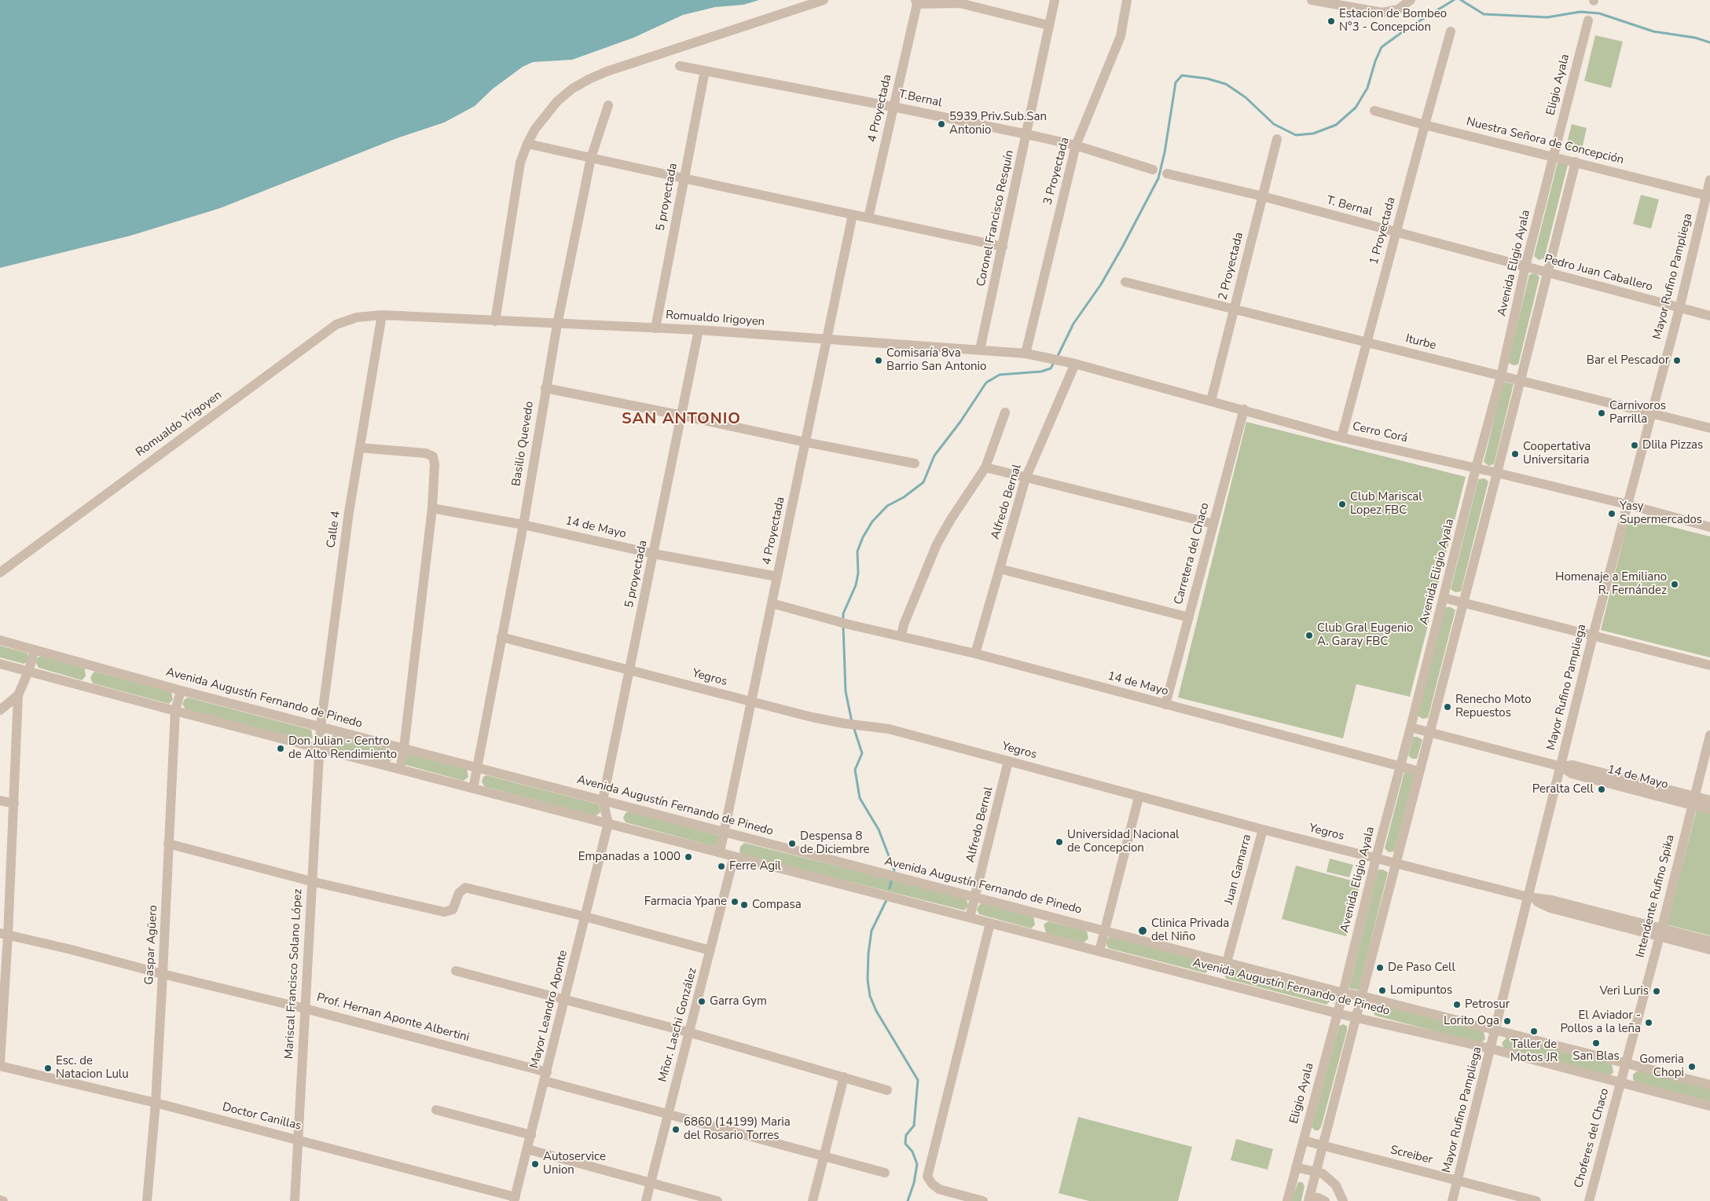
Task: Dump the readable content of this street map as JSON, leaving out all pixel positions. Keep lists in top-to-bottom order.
{
  "streets": {
    "street": [
      "Eligio Ayala",
      "T.Bernal",
      "4 Proyectada",
      "Nuestra Señora de Concepción",
      "3 Proyectada",
      "5 proyectada",
      "T. Bernal",
      "Coronel Francisco Resquín",
      "1 Proyectada",
      "Avenida Eligio Ayala",
      "2 Proyectada",
      "Pedro Juan Caballero",
      "Mayor Rufino Pampliega",
      "Romualdo Irigoyen",
      "Iturbe",
      "Romualdo Yrigoyen",
      "Cerro Corá",
      "Basilio Quevedo",
      "Alfredo Bernal",
      "14 de Mayo",
      "Calle 4",
      "Carretera del Chaco",
      "Yegros",
      "Avenida Augustín Fernando de Pinedo",
      "Juan Gamarra",
      "Intendente Rufino Spika",
      "Gaspar Agüero",
      "Mariscal Francisco Solano López",
      "Mayor Leandro Aponte",
      "Prof. Hernan Aponte Albertini",
      "Mñor. Laschi González",
      "Doctor Canillas",
      "Choferes del Chaco",
      "Screiber"
    ]
  },
  "crossings": [
    ["Eligio Ayala", "Nuestra Señora de Concepción"],
    ["Eligio Ayala", "Avenida Eligio Ayala"],
    ["Eligio Ayala", "Avenida Augustín Fernando de Pinedo"],
    ["Eligio Ayala", "Screiber"],
    ["T.Bernal", "4 Proyectada"],
    ["T.Bernal", "3 Proyectada"],
    ["T.Bernal", "5 proyectada"],
    ["T.Bernal", "Coronel Francisco Resquín"],
    ["4 Proyectada", "Romualdo Irigoyen"],
    ["4 Proyectada", "14 de Mayo"],
    ["4 Proyectada", "Yegros"],
    ["4 Proyectada", "Avenida Augustín Fernando de Pinedo"],
    ["Nuestra Señora de Concepción", "1 Proyectada"],
    ["Nuestra Señora de Concepción", "Avenida Eligio Ayala"],
    ["Nuestra Señora de Concepción", "Mayor Rufino Pampliega"],
    ["3 Proyectada", "Romualdo Irigoyen"],
    ["5 proyectada", "Romualdo Irigoyen"],
    ["5 proyectada", "14 de Mayo"],
    ["5 proyectada", "Yegros"],
    ["5 proyectada", "Avenida Augustín Fernando de Pinedo"],
    ["5 proyectada", "Mayor Leandro Aponte"],
    ["T. Bernal", "1 Proyectada"],
    ["T. Bernal", "Avenida Eligio Ayala"],
    ["T. Bernal", "2 Proyectada"],
    ["T. Bernal", "Pedro Juan Caballero"],
    ["Coronel Francisco Resquín", "Romualdo Irigoyen"],
    ["1 Proyectada", "Iturbe"],
    ["1 Proyectada", "Cerro Corá"],
    ["Avenida Eligio Ayala", "Pedro Juan Caballero"],
    ["Avenida Eligio Ayala", "Iturbe"],
    ["Avenida Eligio Ayala", "Cerro Corá"],
    ["Avenida Eligio Ayala", "14 de Mayo"],
    ["Avenida Eligio Ayala", "Yegros"],
    ["Avenida Eligio Ayala", "Avenida Augustín Fernando de Pinedo"],
    ["2 Proyectada", "Iturbe"],
    ["2 Proyectada", "Cerro Corá"],
    ["Pedro Juan Caballero", "Mayor Rufino Pampliega"],
    ["Mayor Rufino Pampliega", "Iturbe"],
    ["Mayor Rufino Pampliega", "Cerro Corá"],
    ["Mayor Rufino Pampliega", "14 de Mayo"],
    ["Mayor Rufino Pampliega", "Yegros"],
    ["Mayor Rufino Pampliega", "Avenida Augustín Fernando de Pinedo"],
    ["Mayor Rufino Pampliega", "Screiber"],
    ["Romualdo Irigoyen", "Romualdo Yrigoyen"],
    ["Romualdo Irigoyen", "Cerro Corá"],
    ["Romualdo Irigoyen", "Basilio Quevedo"],
    ["Romualdo Irigoyen", "Calle 4"],
    ["Romualdo Yrigoyen", "Calle 4"],
    ["Cerro Corá", "Alfredo Bernal"],
    ["Cerro Corá", "Carretera del Chaco"],
    ["Basilio Quevedo", "14 de Mayo"],
    ["Basilio Quevedo", "Yegros"],
    ["Basilio Quevedo", "Avenida Augustín Fernando de Pinedo"],
    ["Alfredo Bernal", "14 de Mayo"],
    ["Alfredo Bernal", "Yegros"],
    ["Alfredo Bernal", "Avenida Augustín Fernando de Pinedo"],
    ["14 de Mayo", "Carretera del Chaco"],
    ["14 de Mayo", "Intendente Rufino Spika"],
    ["Calle 4", "Avenida Augustín Fernando de Pinedo"],
    ["Calle 4", "Mariscal Francisco Solano López"],
    ["Yegros", "Juan Gamarra"],
    ["Yegros", "Intendente Rufino Spika"],
    ["Avenida Augustín Fernando de Pinedo", "Juan Gamarra"],
    ["Avenida Augustín Fernando de Pinedo", "Intendente Rufino Spika"],
    ["Avenida Augustín Fernando de Pinedo", "Gaspar Agüero"],
    ["Avenida Augustín Fernando de Pinedo", "Mariscal Francisco Solano López"],
    ["Avenida Augustín Fernando de Pinedo", "Mayor Leandro Aponte"],
    ["Avenida Augustín Fernando de Pinedo", "Mñor. Laschi González"],
    ["Avenida Augustín Fernando de Pinedo", "Choferes del Chaco"],
    ["Intendente Rufino Spika", "Choferes del Chaco"],
    ["Gaspar Agüero", "Prof. Hernan Aponte Albertini"],
    ["Gaspar Agüero", "Doctor Canillas"],
    ["Mariscal Francisco Solano López", "Prof. Hernan Aponte Albertini"],
    ["Mariscal Francisco Solano López", "Doctor Canillas"],
    ["Mayor Leandro Aponte", "Prof. Hernan Aponte Albertini"],
    ["Mayor Leandro Aponte", "Doctor Canillas"],
    ["Prof. Hernan Aponte Albertini", "Mñor. Laschi González"]
  ],
  "districts": ["SAN ANTONIO"],
  "places": [
    "Estacion de Bombeo N°3 - Concepcion",
    "5939 Priv.Sub.San Antonio",
    "Comisaría 8va Barrio San Antonio",
    "Bar el Pescador",
    "Carnivoros Parrilla",
    "Dlila Pizzas",
    "Coopertativa Universitaria",
    "Club Mariscal Lopez FBC",
    "Yasy Supermercados",
    "Homenaje a Emiliano R. Fernández",
    "Club Gral Eugenio A. Garay FBC",
    "Renecho Moto Repuestos",
    "Don Julian - Centro de Alto Rendimiento",
    "Peralta Cell",
    "Universidad Nacional de Concepcion",
    "Despensa 8 de Diciembre",
    "Empanadas a 1000",
    "Ferre Agil",
    "Farmacia Ypane",
    "Compasa",
    "Clinica Privada del Niño",
    "De Paso Cell",
    "Lomipuntos",
    "Veri Luris",
    "Garra Gym",
    "Petrosur",
    "Lorito Oga",
    "El Aviador - Pollos a la leña",
    "Taller de Motos JR",
    "San Blas",
    "Gomeria Chopi",
    "Esc. de Natacion Lulu",
    "6860 (14199) Maria del Rosario Torres",
    "Autoservice Union"
  ]
}
